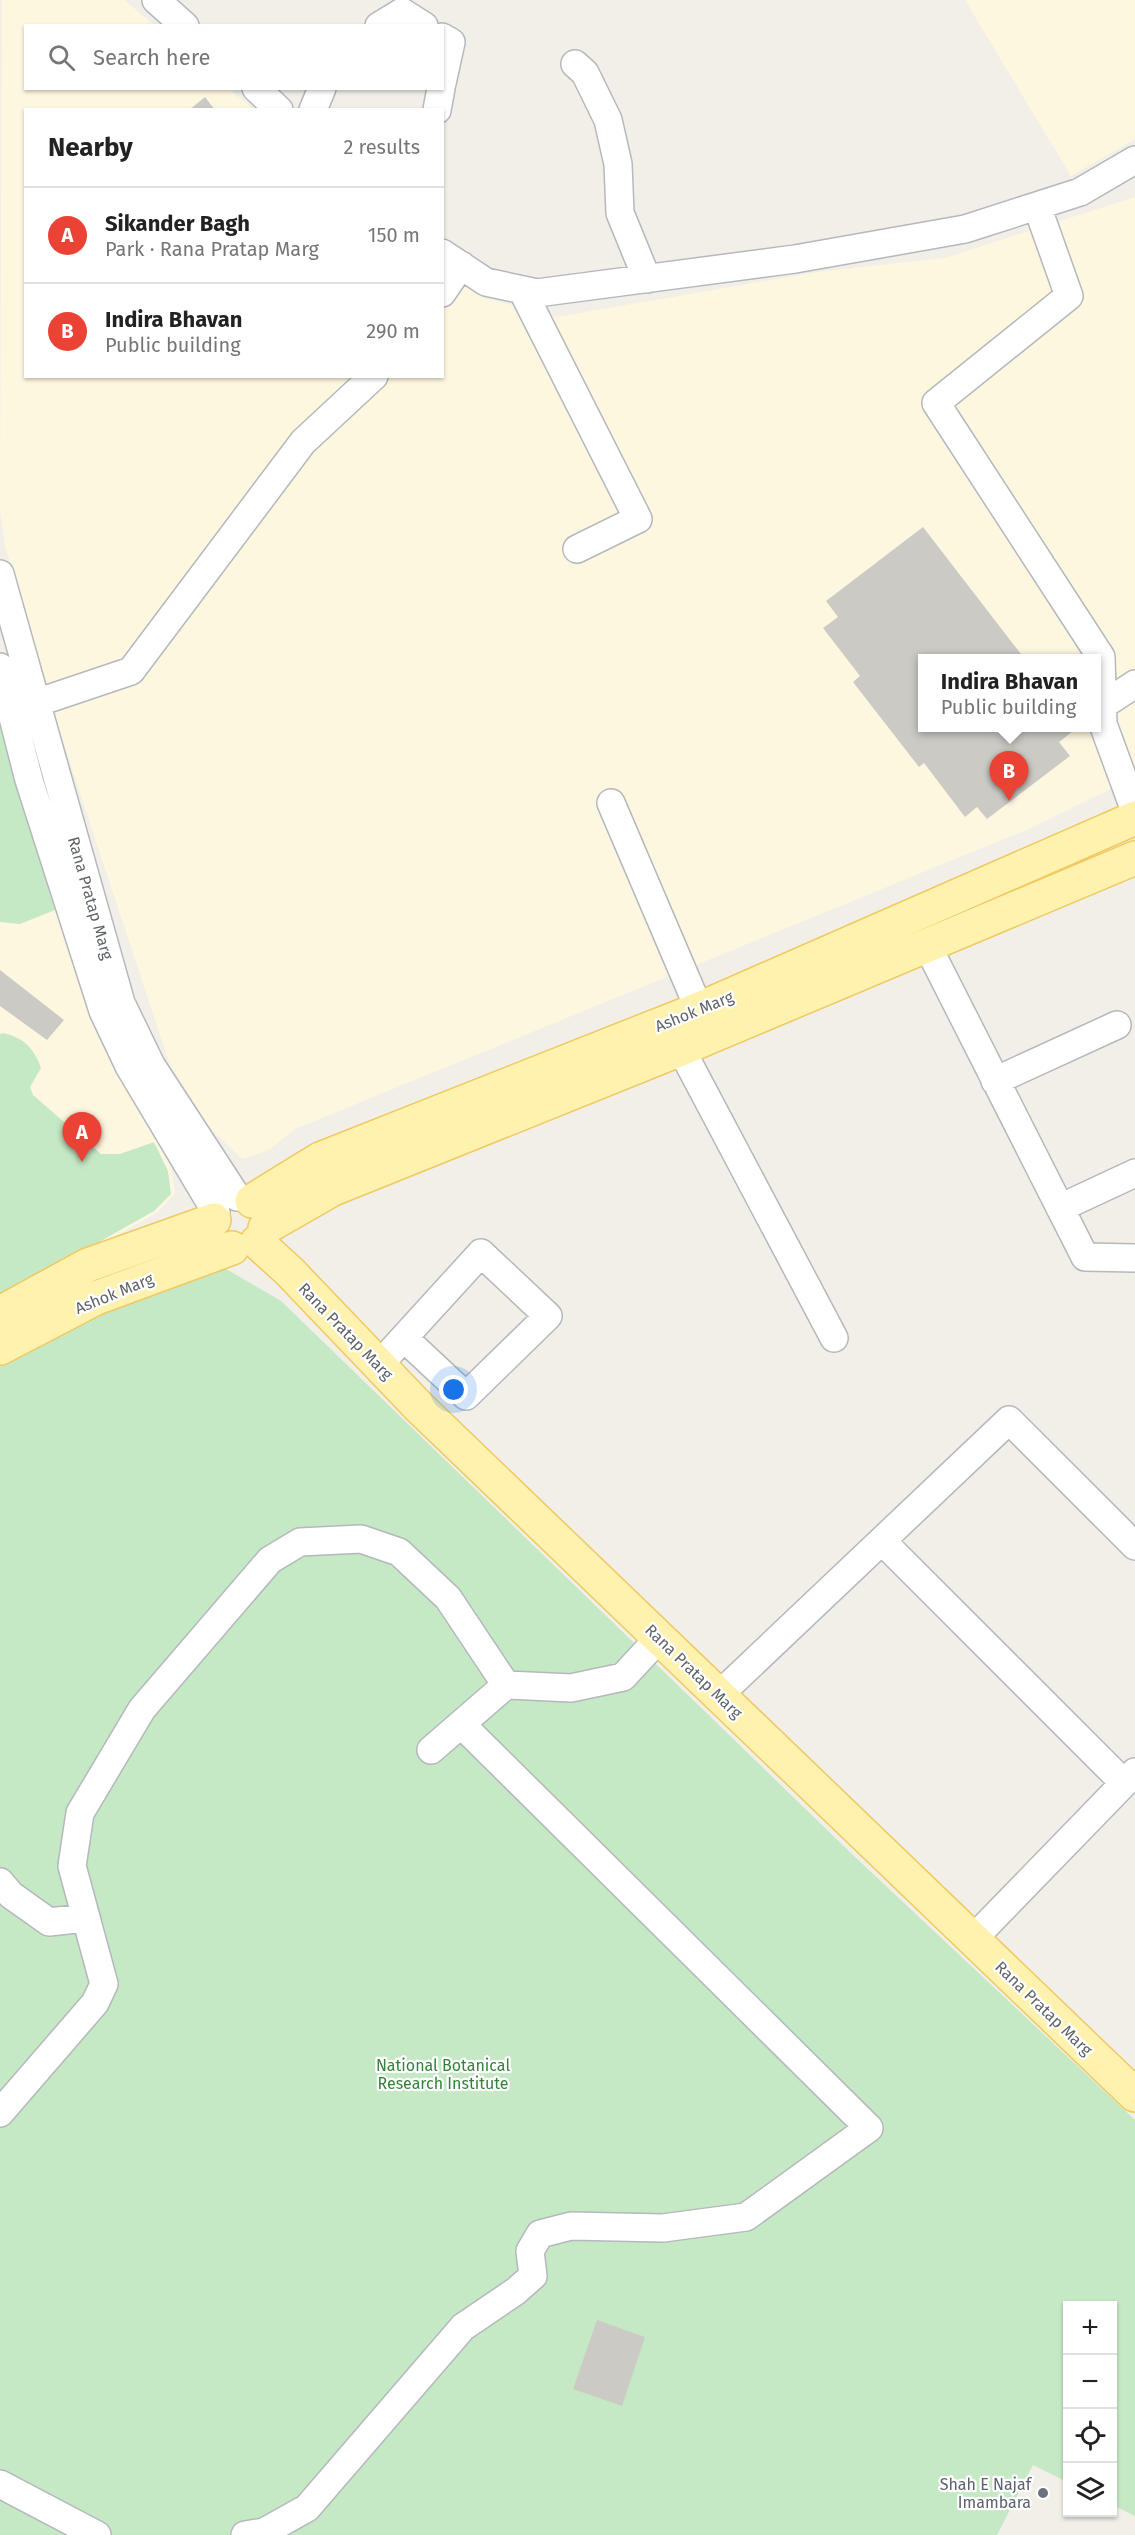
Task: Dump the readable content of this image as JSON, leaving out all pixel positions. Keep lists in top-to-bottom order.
{
  "streets": {
    "main road": ["Rana Pratap Marg", "Ashok Marg"]
  },
  "crossings": [
    ["Rana Pratap Marg", "Ashok Marg"]
  ],
  "parks": ["National Botanical Research Institute"],
  "places": ["Shah E Najaf Imambara"],
  "page": {
    "search": "Search here",
    "heading": ["Nearby", "2 results"],
    "list": [
      {
        "mark": "A",
        "name": "Sikander Bagh",
        "note": "Park · Rana Pratap Marg",
        "value": "150 m"
      },
      {
        "mark": "B",
        "name": "Indira Bhavan",
        "note": "Public building",
        "value": "290 m"
      }
    ],
    "popup": ["Indira Bhavan", "Public building"],
    "pins": ["B", "A"],
    "map_buttons": ["+", "−"]
  }
}
